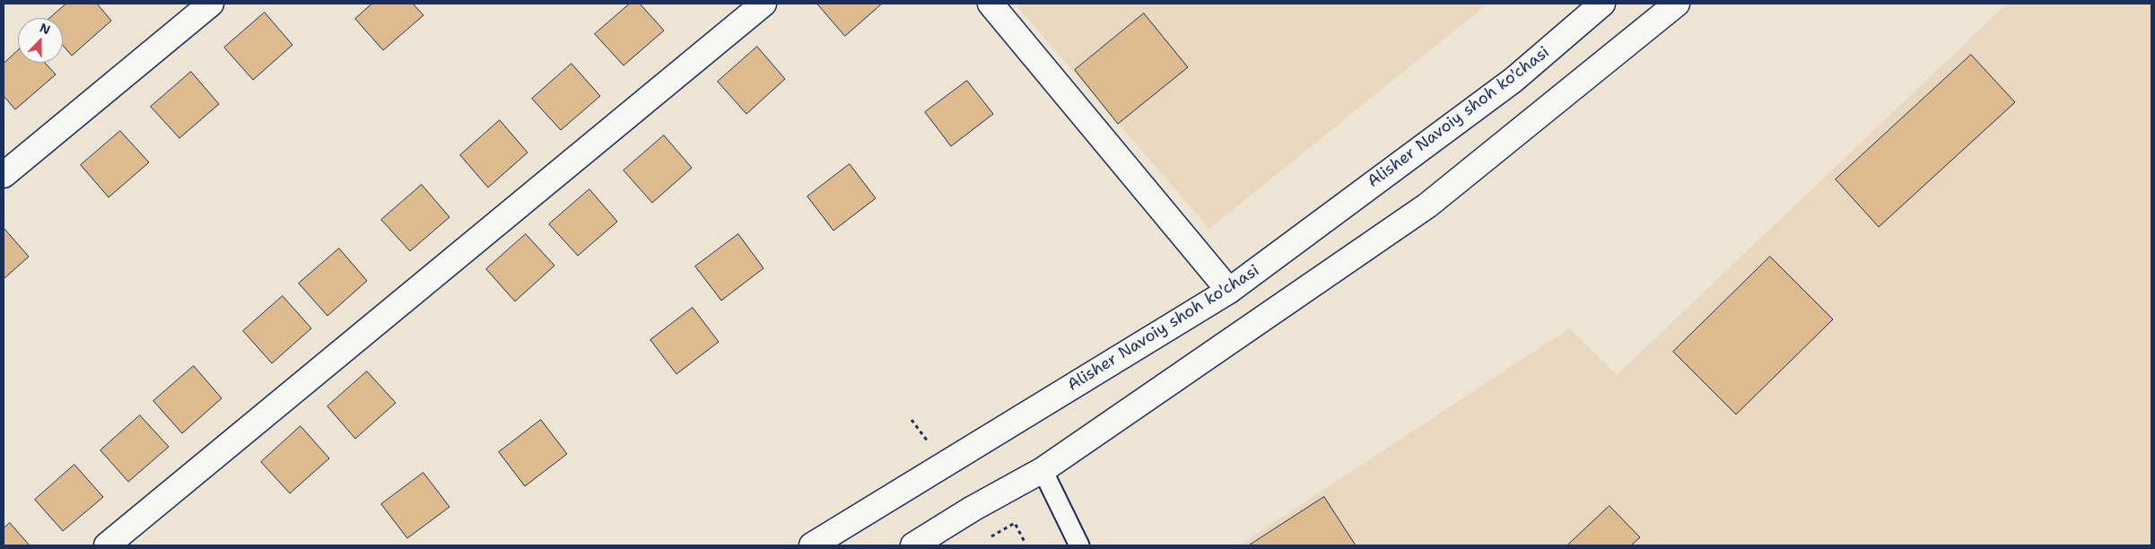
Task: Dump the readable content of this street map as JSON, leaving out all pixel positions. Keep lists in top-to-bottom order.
{
  "streets": {
    "main road": ["Alisher Navoiy shoh ko'chasi"]
  },
  "north": "top"
}
